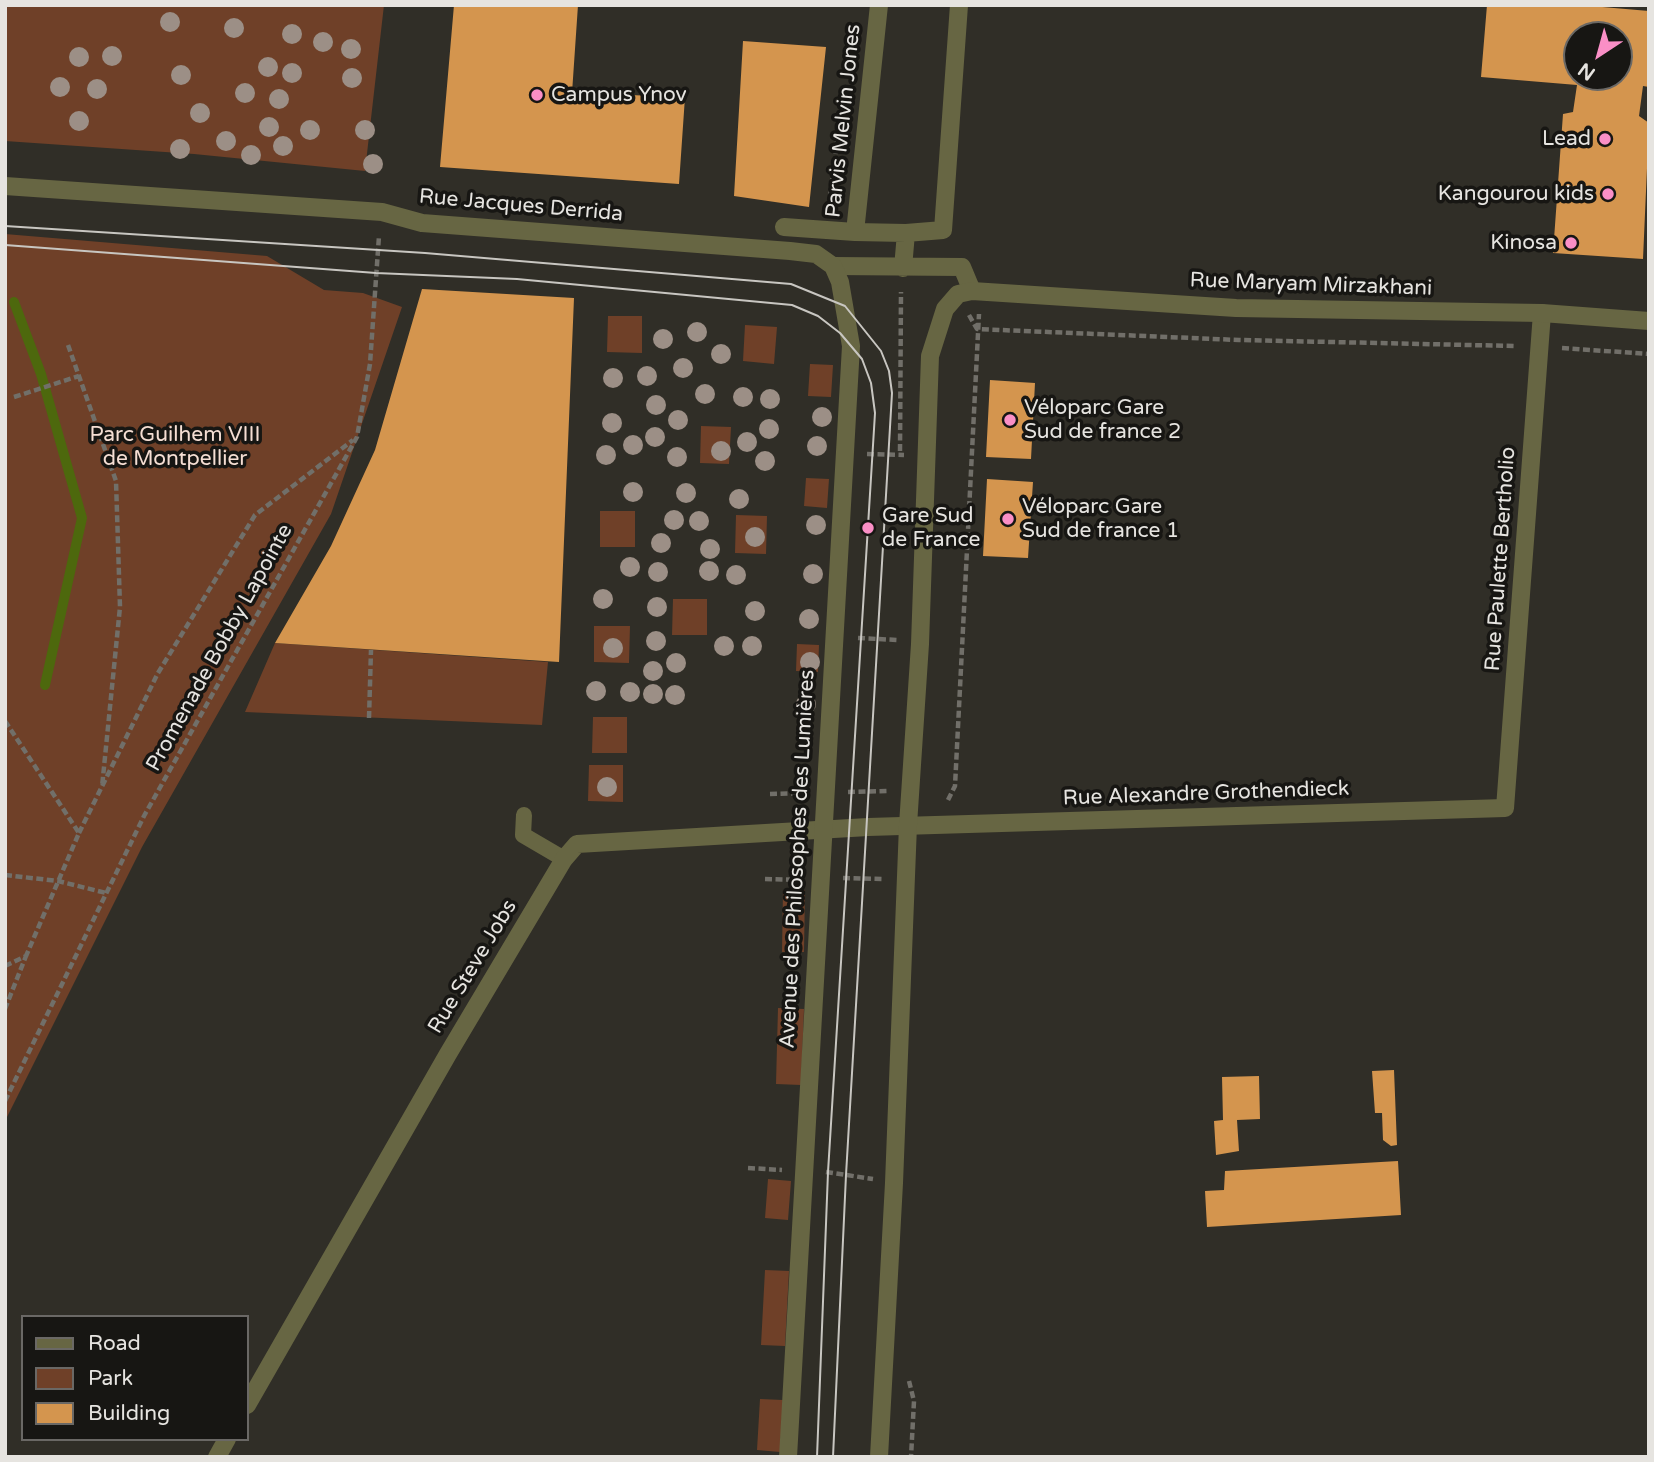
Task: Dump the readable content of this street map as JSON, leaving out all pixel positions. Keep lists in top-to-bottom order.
{
  "streets": {
    "street": [
      "Parvis Melvin Jones",
      "Rue Jacques Derrida",
      "Rue Maryam Mirzakhani",
      "Rue Paulette Bertholio",
      "Rue Alexandre Grothendieck",
      "Avenue des Philosophes des Lumières",
      "Rue Steve Jobs"
    ],
    "path": ["Promenade Bobby Lapointe"]
  },
  "crossings": [
    ["Rue Jacques Derrida", "Rue Maryam Mirzakhani"],
    ["Rue Jacques Derrida", "Promenade Bobby Lapointe"],
    ["Rue Jacques Derrida", "Avenue des Philosophes des Lumières"],
    ["Rue Maryam Mirzakhani", "Rue Paulette Bertholio"],
    ["Rue Paulette Bertholio", "Rue Alexandre Grothendieck"],
    ["Rue Alexandre Grothendieck", "Rue Steve Jobs"],
    ["Avenue des Philosophes des Lumières", "Rue Steve Jobs"]
  ],
  "parks": ["Parc Guilhem VIII de Montpellier"],
  "places": [
    "Campus Ynov",
    "Lead",
    "Kangourou kids",
    "Kinosa",
    "Véloparc Gare Sud de france 2",
    "Véloparc Gare Sud de france 1",
    "Gare Sud de France"
  ],
  "legend": ["Road", "Park", "Building"],
  "north": "bottom left"
}
